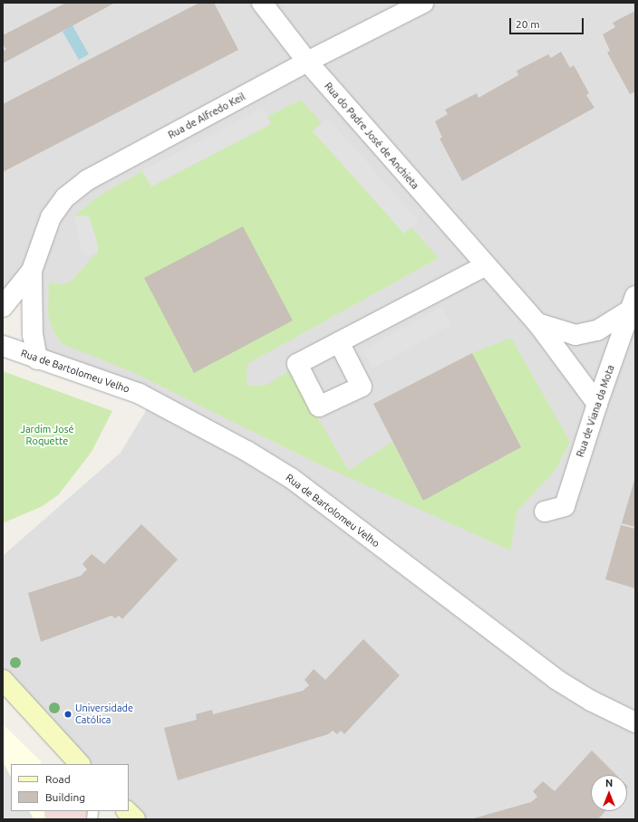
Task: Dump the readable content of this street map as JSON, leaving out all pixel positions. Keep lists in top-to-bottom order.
{
  "streets": {
    "street": [
      "Rua de Alfredo Keil",
      "Rua do Padre José de Anchieta",
      "Rua de Bartolomeu Velho",
      "Rua de Viana da Mota"
    ]
  },
  "crossings": [
    ["Rua de Alfredo Keil", "Rua do Padre José de Anchieta"],
    ["Rua de Alfredo Keil", "Rua de Bartolomeu Velho"],
    ["Rua do Padre José de Anchieta", "Rua de Viana da Mota"]
  ],
  "parks": ["Jardim José Roquette"],
  "places": ["Universidade Católica"],
  "legend": ["Road", "Building"],
  "scale_bar": "20 m",
  "north": "top"
}
